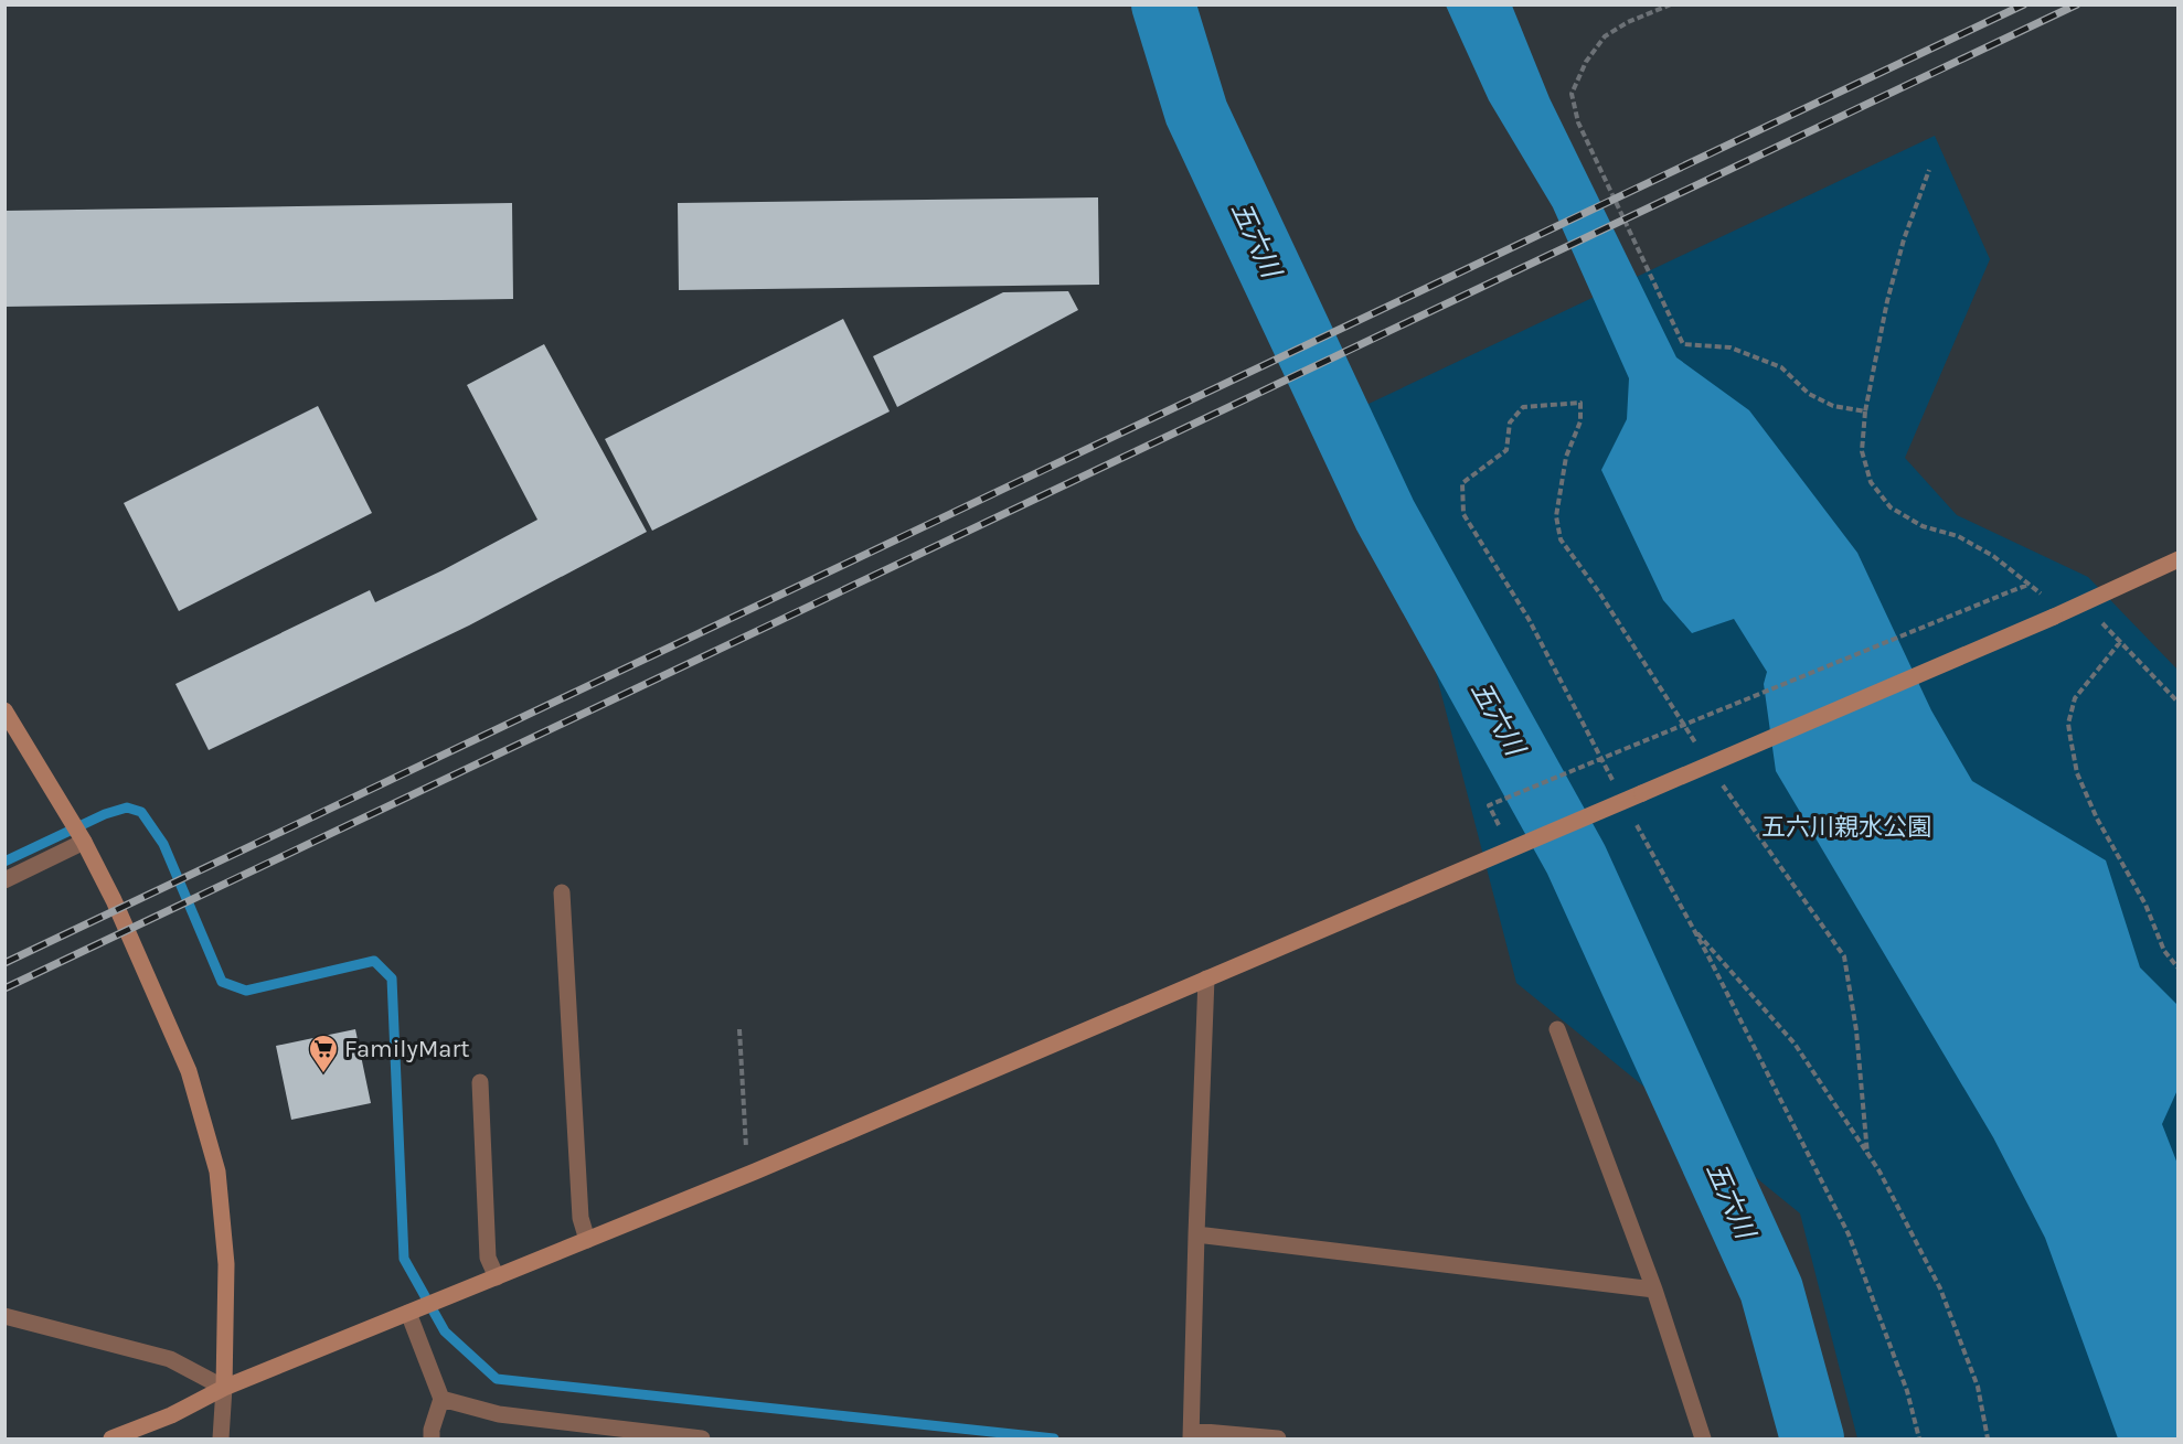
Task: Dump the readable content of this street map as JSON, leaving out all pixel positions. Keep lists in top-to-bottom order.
{
  "water": ["五六川"],
  "parks": ["五六川親水公園"],
  "places": {
    "supermarket": ["FamilyMart"]
  }
}
